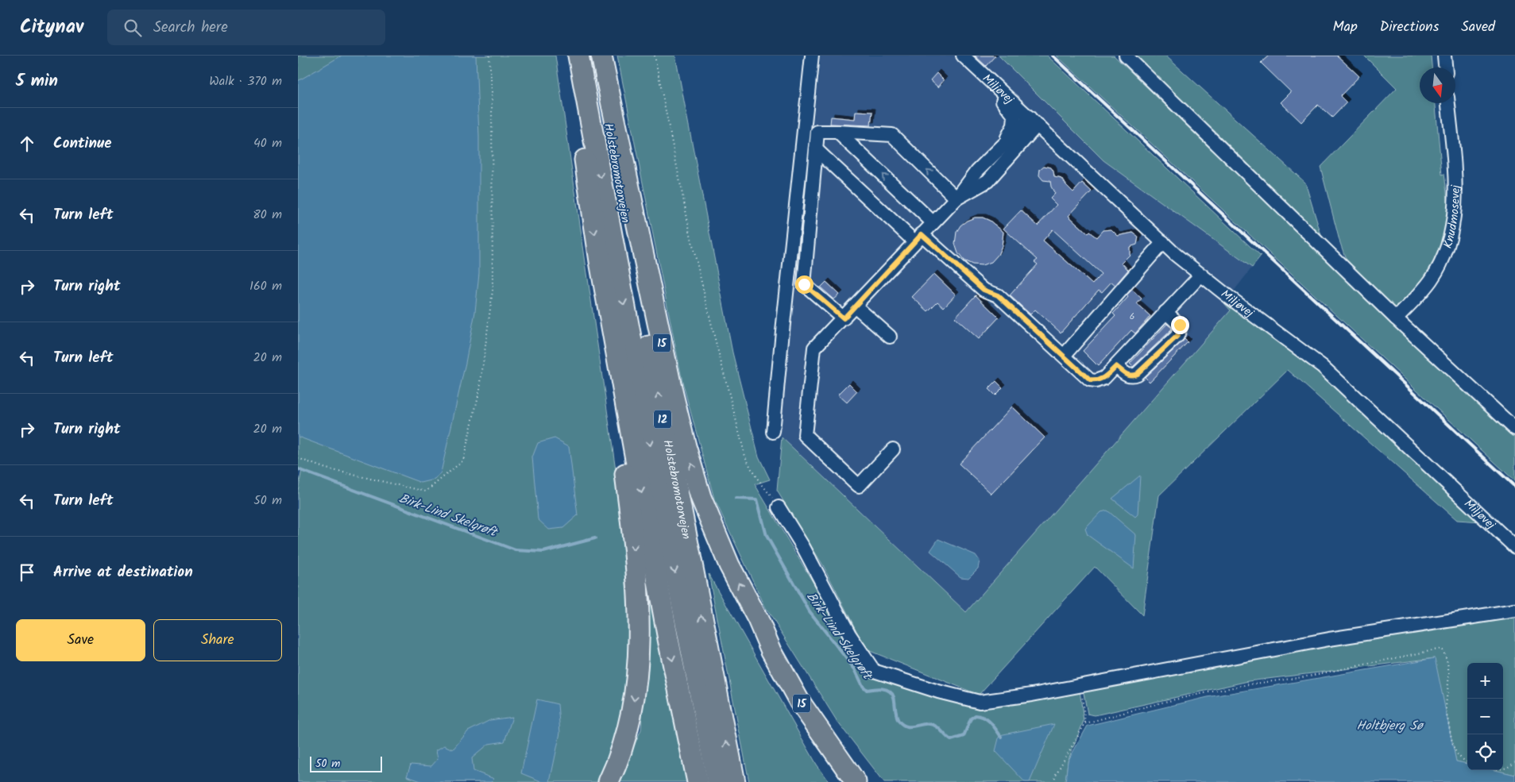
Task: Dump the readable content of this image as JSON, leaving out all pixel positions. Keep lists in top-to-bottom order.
{
  "streets": {
    "highway": ["Holstebromotorvejen", "15", "12"],
    "street": ["Miljøvej", "Knudmosevej"]
  },
  "water": ["Birk-Lind Skelgrøft", "Holtbjerg Sø"],
  "house_numbers": ["6"],
  "scale_bar": "50 m",
  "north": "bottom",
  "page": {
    "header": "Citynav",
    "search": "Search here",
    "nav": ["Map", "Directions", "Saved"],
    "heading": ["5 min", "Walk · 370 m"],
    "list": [
      ["Continue", "40 m"],
      ["Turn left", "80 m"],
      ["Turn right", "160 m"],
      ["Turn left", "20 m"],
      ["Turn right", "20 m"],
      ["Turn left", "50 m"],
      "Arrive at destination"
    ],
    "buttons": ["Save", "Share"],
    "map_buttons": ["+", "−"],
    "scale": "50 m"
  }
}
